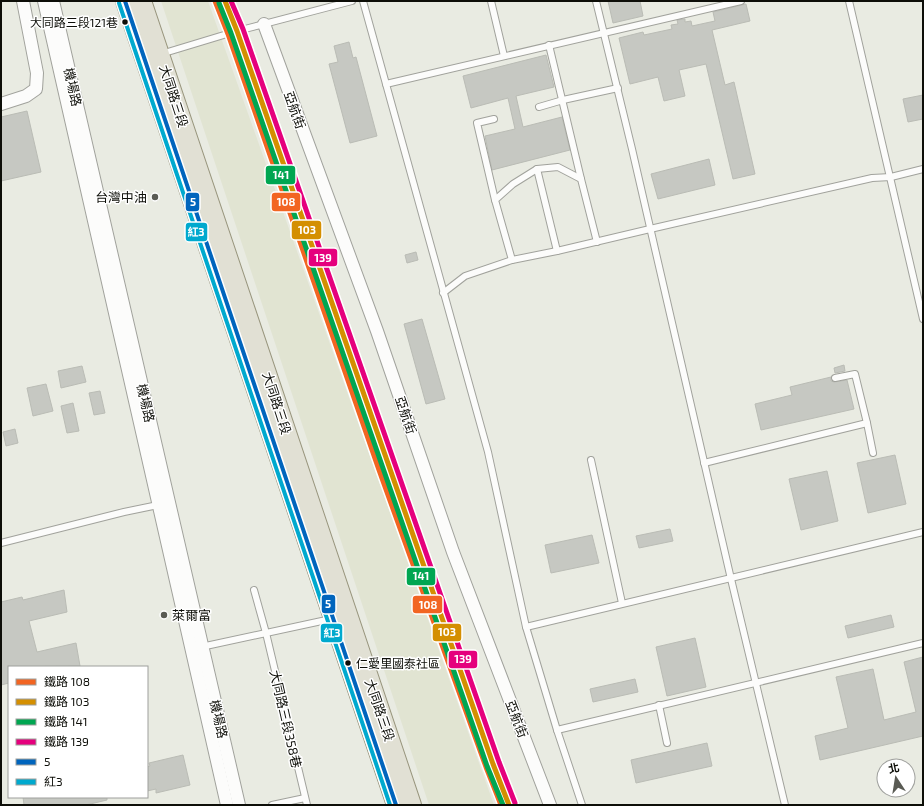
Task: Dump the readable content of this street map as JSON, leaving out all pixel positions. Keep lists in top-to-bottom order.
{
  "streets": {
    "main road": ["大同路三段"],
    "street": ["機場路", "亞航街"],
    "lane": ["大同路三段358巷"]
  },
  "places": [
    "大同路三段121巷",
    "台灣中油",
    "萊爾富",
    "仁愛里國泰社區"
  ],
  "lines": [
    "rail line 108",
    "rail line 103",
    "rail line 139",
    "transit line 5",
    "rail line 141",
    "transit line 紅3"
  ],
  "legend": [
    "鐵路 108",
    "鐵路 103",
    "鐵路 141",
    "鐵路 139",
    "5",
    "紅3"
  ],
  "north": "top"
}
